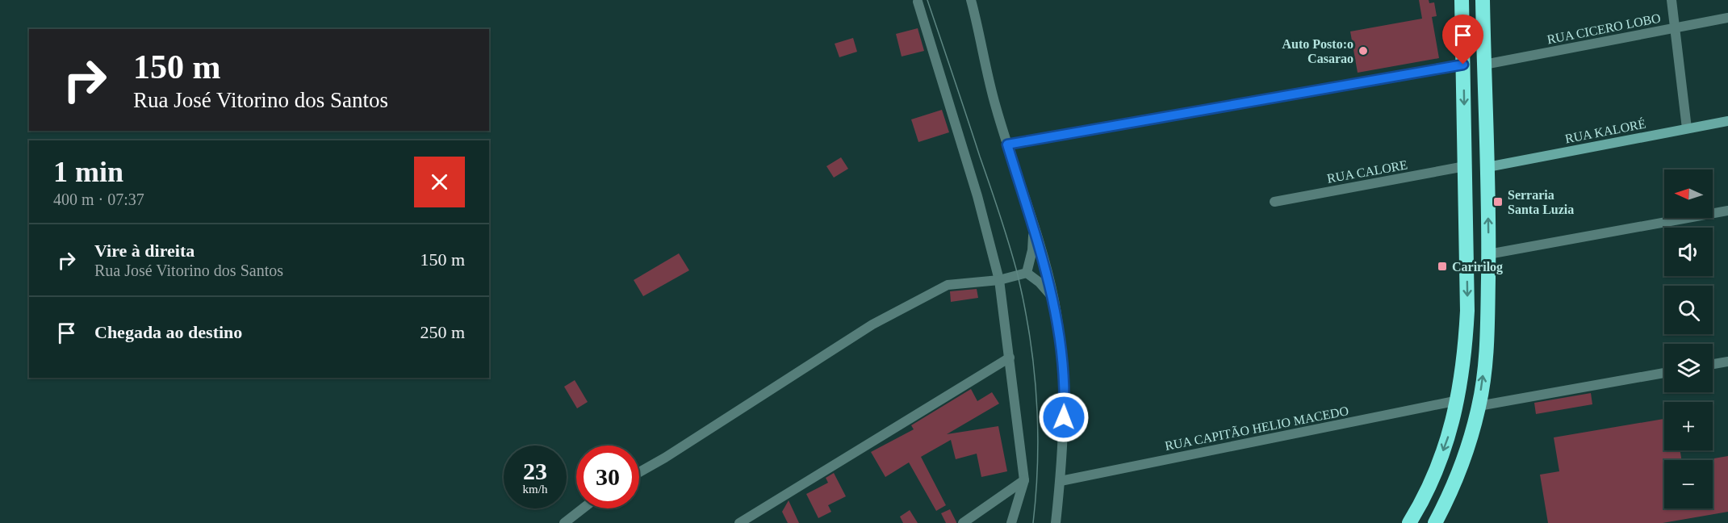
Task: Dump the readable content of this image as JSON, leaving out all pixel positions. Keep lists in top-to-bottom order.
{
  "streets": {
    "street": [
      "RUA CICERO LOBO",
      "RUA KALORÉ",
      "RUA CALORE",
      "RUA CAPITÃO HELIO MACEDO"
    ]
  },
  "places": {
    "other": ["Auto Posto:o Casarao"],
    "transit": ["Serraria Santa Luzia", "Caririlog"]
  },
  "north": "left",
  "page": {
    "turn": ["150 m", "Rua José Vitorino dos Santos"],
    "heading": ["1 min", "400 m · 07:37"],
    "map_buttons": ["+", "−"],
    "list": [
      {
        "name": "Vire à direita",
        "note": "Rua José Vitorino dos Santos",
        "value": "150 m"
      },
      {
        "name": "Chegada ao destino",
        "value": "250 m"
      }
    ],
    "speed": "23 km/h",
    "limit": "30"
  }
}
